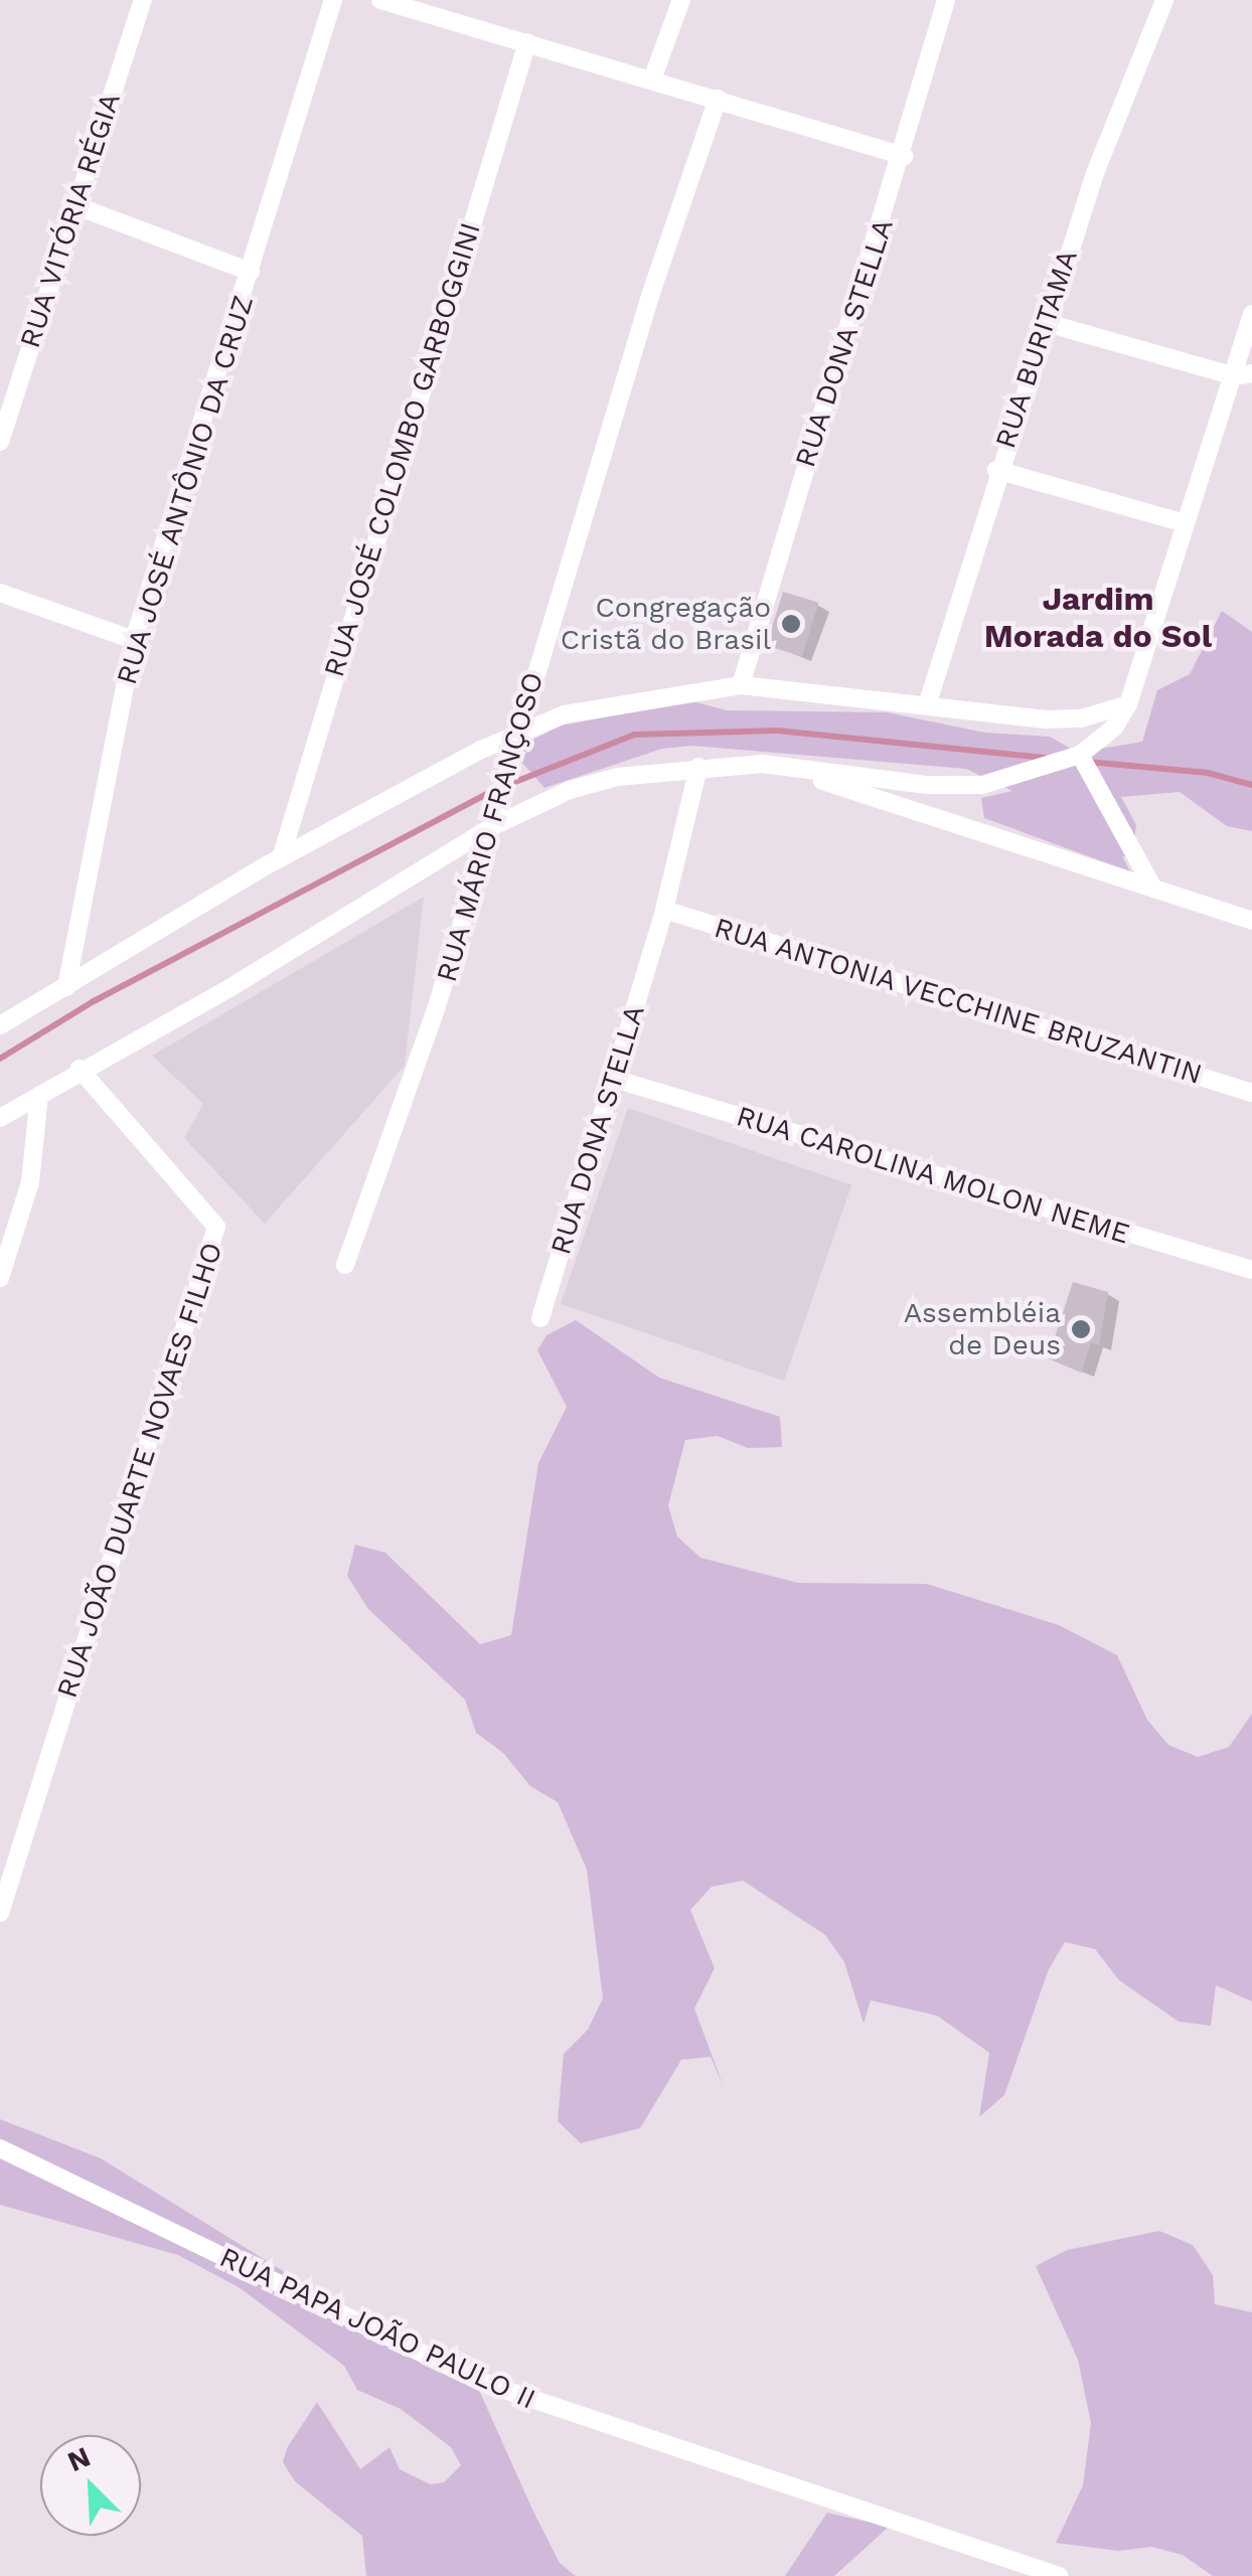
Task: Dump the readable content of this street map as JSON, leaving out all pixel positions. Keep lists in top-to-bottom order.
{
  "streets": {
    "street": [
      "RUA VITÓRIA RÉGIA",
      "RUA DONA STELLA",
      "RUA BURITAMA",
      "RUA JOSÉ COLOMBO GARBOGGINI",
      "RUA JOSÉ ANTÔNIO DA CRUZ",
      "RUA MÁRIO FRANÇOSO",
      "RUA ANTONIA VECCHINE BRUZANTIN",
      "RUA CAROLINA MOLON NEME",
      "RUA JOÃO DUARTE NOVAES FILHO",
      "RUA PAPA JOÃO PAULO II"
    ]
  },
  "crossings": [
    ["RUA DONA STELLA", "RUA ANTONIA VECCHINE BRUZANTIN"],
    ["RUA DONA STELLA", "RUA CAROLINA MOLON NEME"]
  ],
  "districts": ["Jardim Morada do Sol"],
  "places": ["Congregação Cristã do Brasil", "Assembléia de Deus"],
  "north": "top left"
}
